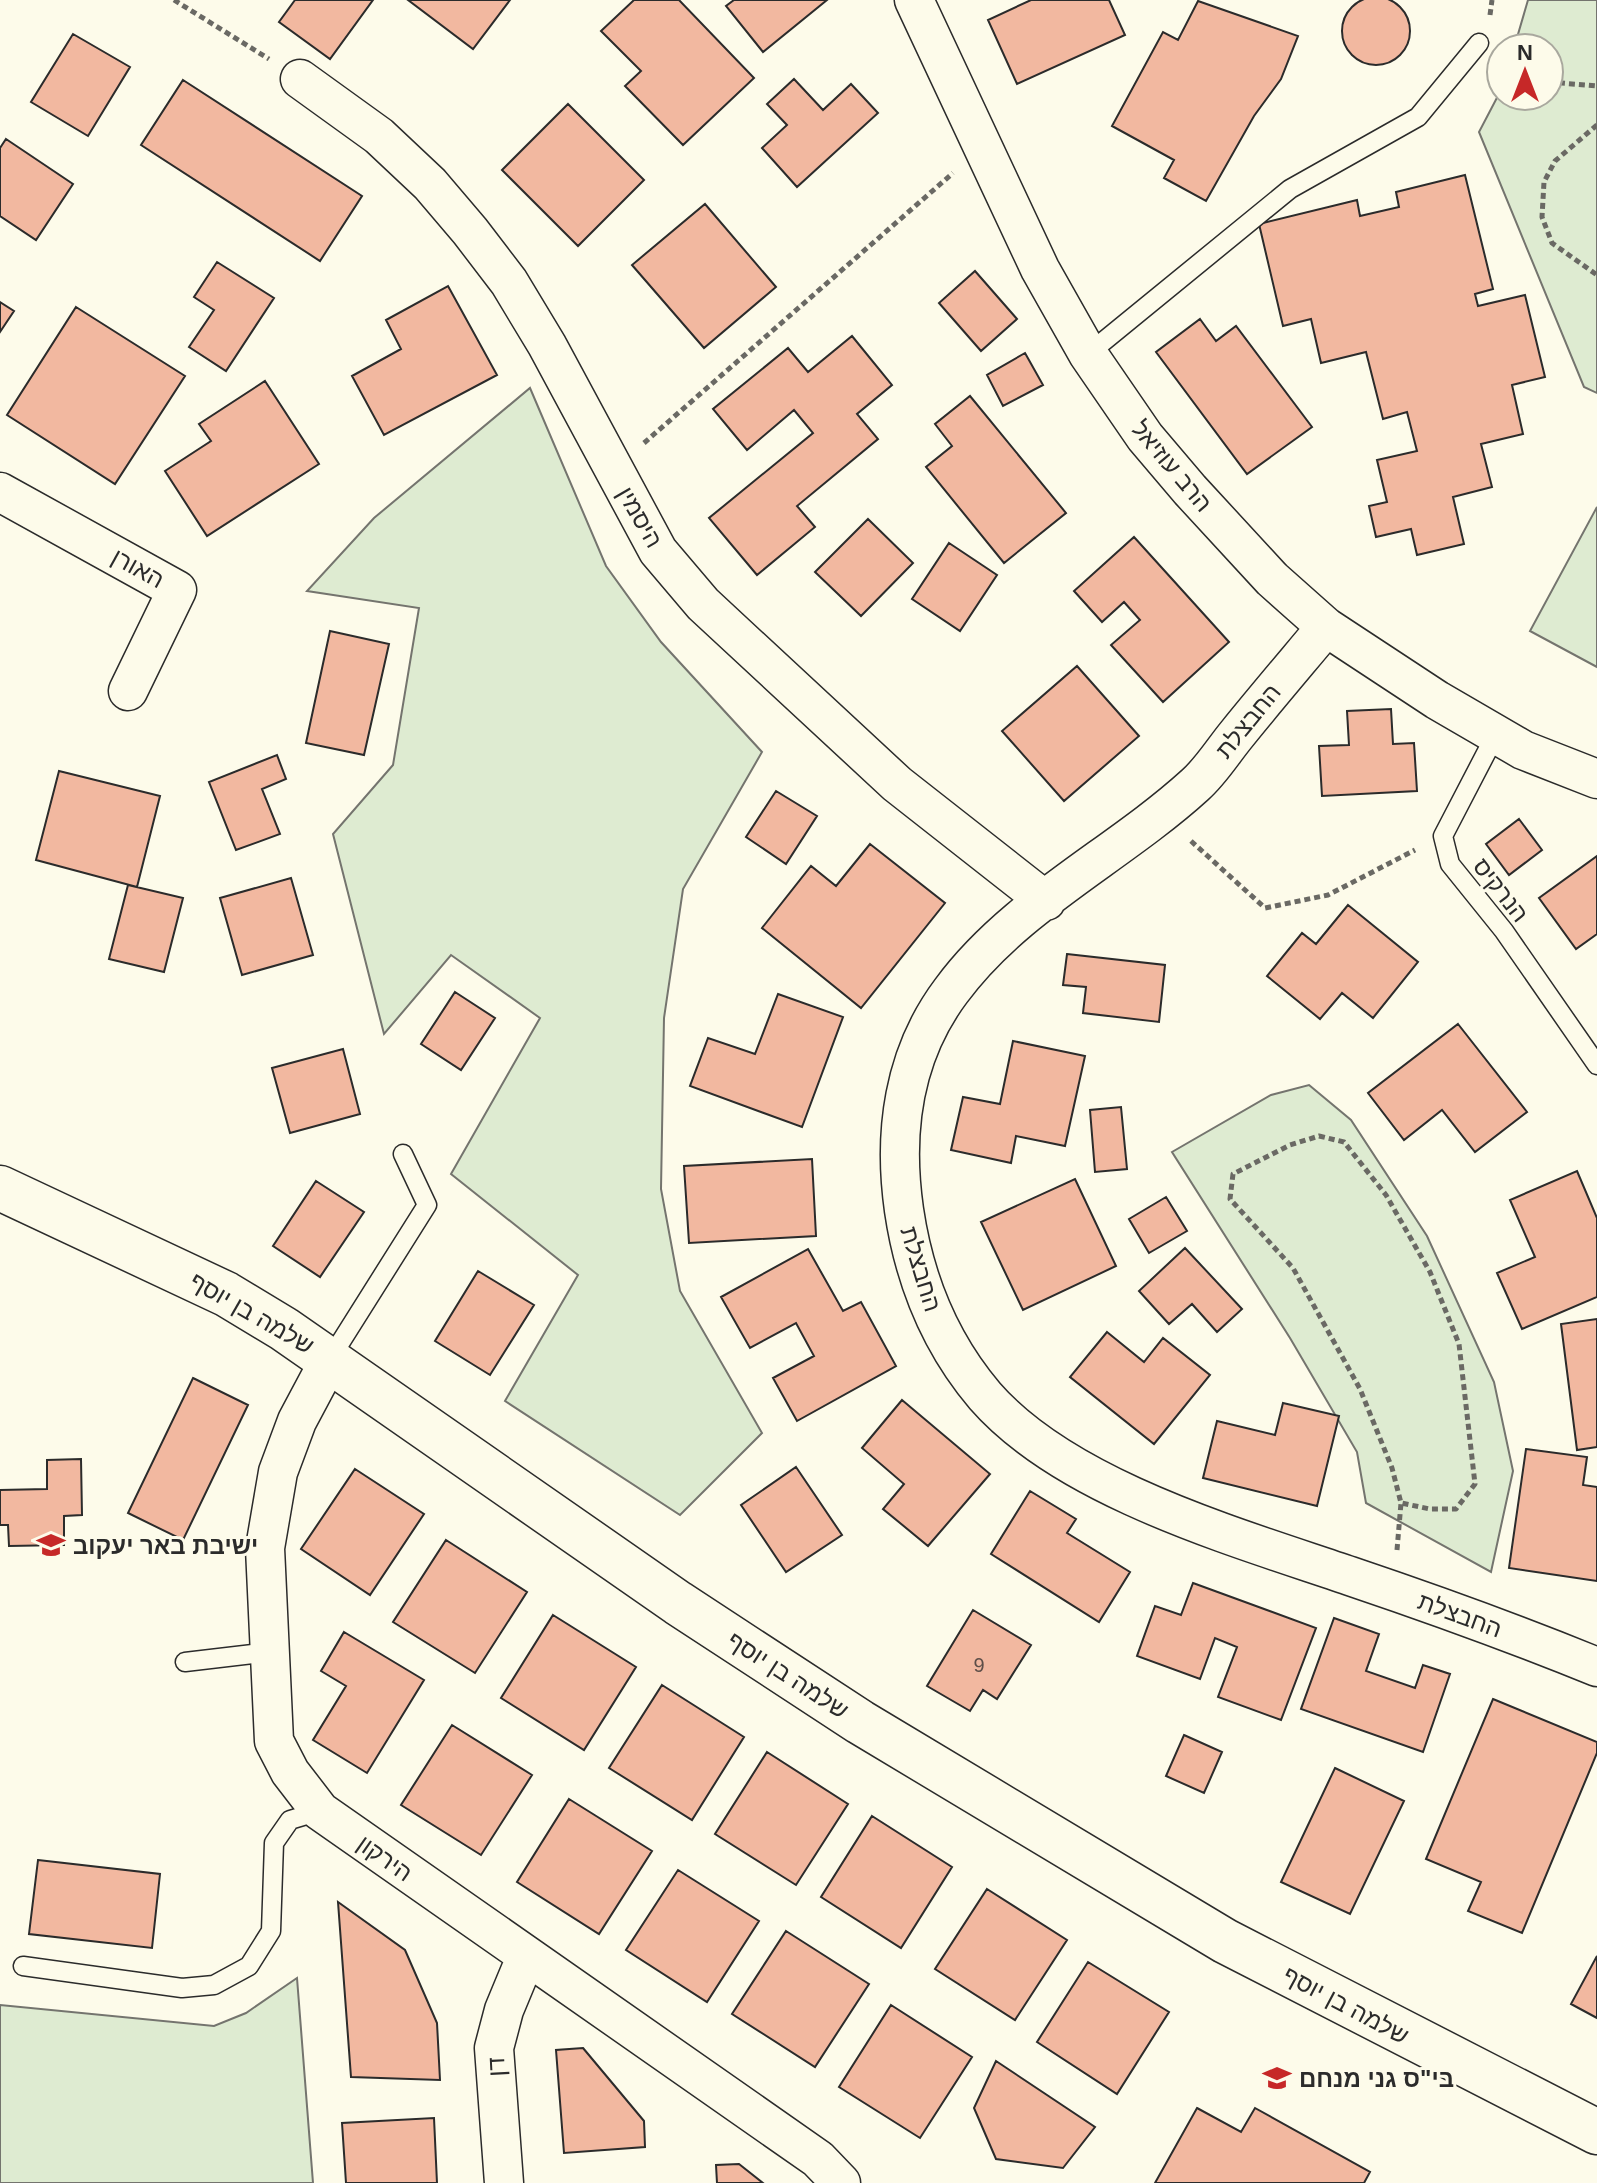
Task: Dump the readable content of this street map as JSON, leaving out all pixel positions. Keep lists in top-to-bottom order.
{
  "streets": {
    "main road": ["שלמה בן יוסף"],
    "street": [
      "הרב עוזיאל",
      "היסמין",
      "האורן",
      "החבצלת",
      "הירקון",
      "דן"
    ],
    "lane": ["הנרקיס"]
  },
  "crossings": [
    ["הרב עוזיאל", "החבצלת"],
    ["היסמין", "החבצלת"],
    ["שלמה בן יוסף", "הירקון"],
    ["הירקון", "דן"]
  ],
  "places": {
    "school or university": ["ישיבת באר יעקוב", "בי\"ס גני מנחם"]
  },
  "house_numbers": ["9"],
  "north": "top"
}
